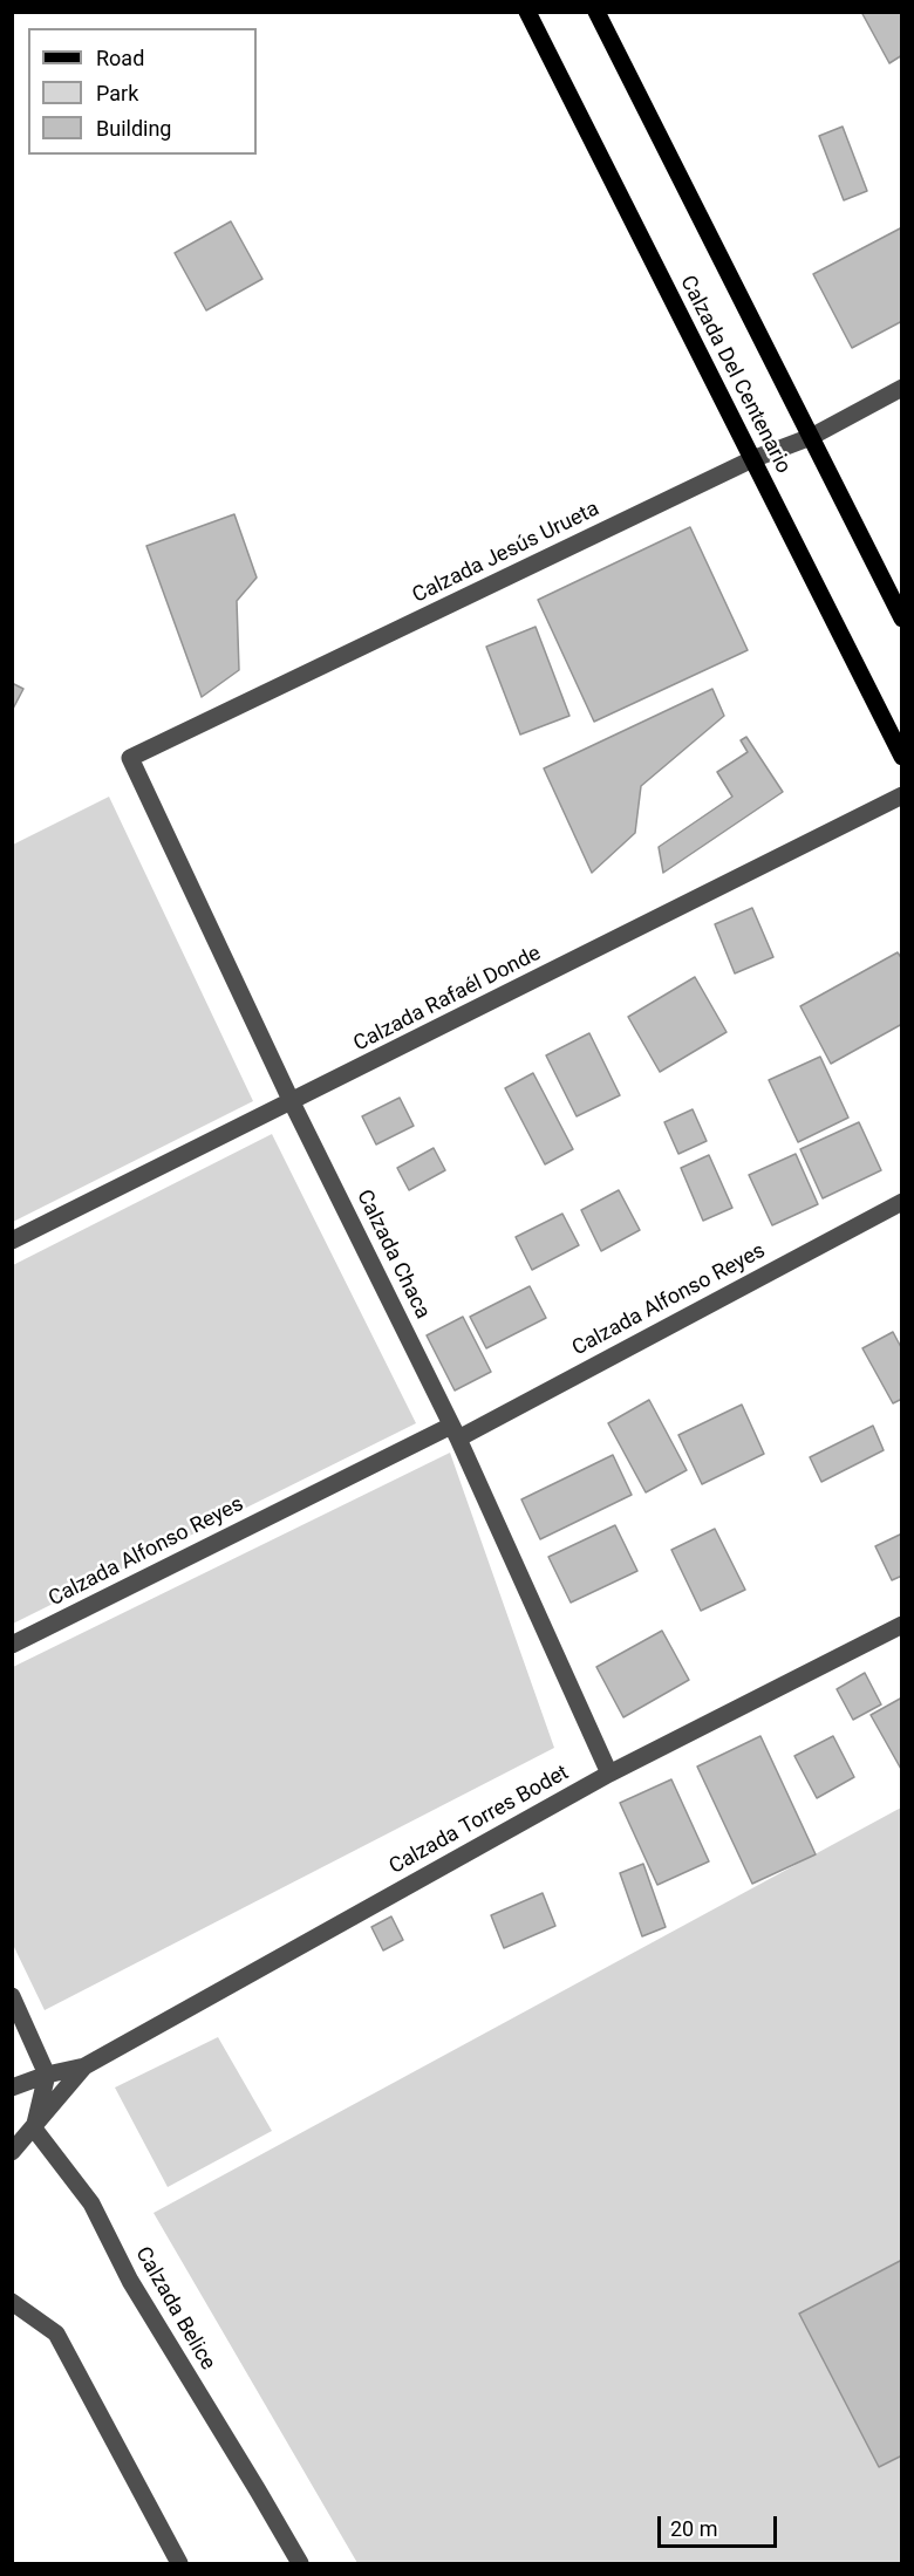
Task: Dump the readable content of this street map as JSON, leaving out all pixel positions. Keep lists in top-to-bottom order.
{
  "streets": {
    "main road": ["Calzada Del Centenario"],
    "street": [
      "Calzada Jesús Urueta",
      "Calzada Rafaél Donde",
      "Calzada Chaca",
      "Calzada Alfonso Reyes",
      "Calzada Torres Bodet",
      "Calzada Belice"
    ]
  },
  "crossings": [
    ["Calzada Del Centenario", "Calzada Jesús Urueta"],
    ["Calzada Jesús Urueta", "Calzada Chaca"],
    ["Calzada Rafaél Donde", "Calzada Chaca"],
    ["Calzada Chaca", "Calzada Alfonso Reyes"],
    ["Calzada Chaca", "Calzada Torres Bodet"],
    ["Calzada Torres Bodet", "Calzada Belice"]
  ],
  "legend": ["Road", "Park", "Building"],
  "scale_bar": "20 m"
}
